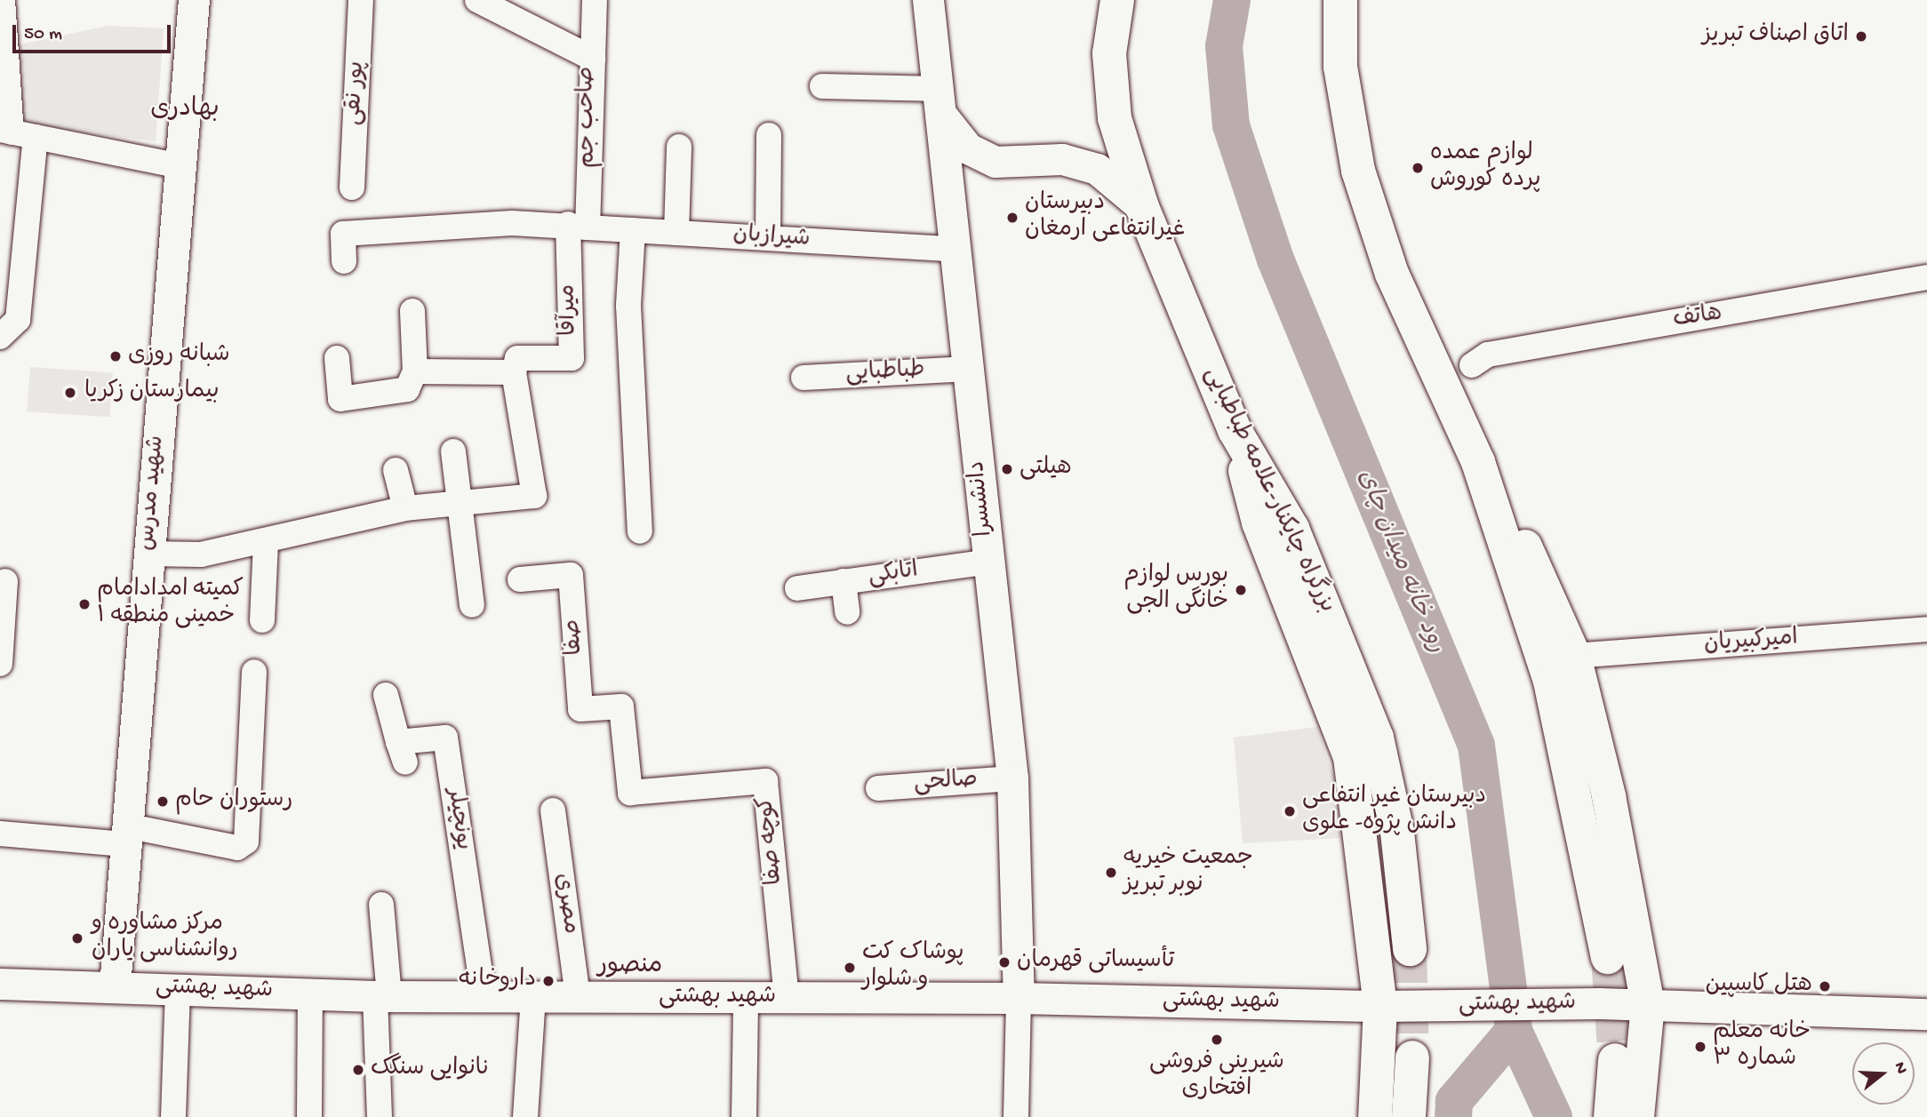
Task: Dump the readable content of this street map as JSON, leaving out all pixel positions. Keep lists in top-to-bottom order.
{
  "streets": {
    "highway": ["بزرگراه چایکنار-علامه طباطبایی"],
    "main road": [
      "شهید مدرس",
      "دانشسرا",
      "شهید بهشتى",
      "شهید بهشتی"
    ],
    "street": [
      "پور نقی",
      "صاحب جم",
      "شیرازبان",
      "میرآقا",
      "هاتف",
      "طباطبایی",
      "اتابکی",
      "صفا",
      "امیرکبیریان",
      "صالحی",
      "یونچیلر",
      "کوچه صفا",
      "مصری"
    ]
  },
  "crossings": [
    ["صاحب جم", "شیرازبان"],
    ["صاحب جم", "میرآقا"],
    ["شیرازبان", "میرآقا"],
    ["شیرازبان", "دانشسرا"],
    ["طباطبایی", "دانشسرا"],
    ["شهید مدرس", "شهید بهشتى"],
    ["دانشسرا", "اتابکی"],
    ["دانشسرا", "صالحی"],
    ["دانشسرا", "شهید بهشتى"],
    ["صفا", "کوچه صفا"],
    ["یونچیلر", "شهید بهشتى"],
    ["کوچه صفا", "شهید بهشتى"],
    ["مصری", "شهید بهشتى"],
    ["شهید بهشتى", "شهید بهشتی"]
  ],
  "districts": ["بهادری", "منصور"],
  "water": ["رود خانه میدان چای"],
  "places": [
    "اتاق اصناف تبریز",
    "لوازم عمده پرده کوروش",
    "دبیرستان غیرانتفاعی ارمغان",
    "شبانه روزی",
    "بیمارستان زکریا",
    "هیلتی",
    "بورس لوازم خانگی الجی",
    "کمیته امدادامام خمینی منطقه ۱",
    "رستوران حام",
    "دبیرستان غیر انتفاعی دانش پژوه- علوی",
    "جمعیت خیریه نوبر تبریز",
    "مرکز مشاوره و روانشناسی یاران",
    "تأسیساتی قهرمان",
    "پوشاک کت و شلوار",
    "داروخانه",
    "هتل کاسپین",
    "شیرینی فروشی افتخاری",
    "خانه معلم شماره ۳",
    "نانوایی سنگک"
  ],
  "scale_bar": "50 m",
  "north": "right"
}
